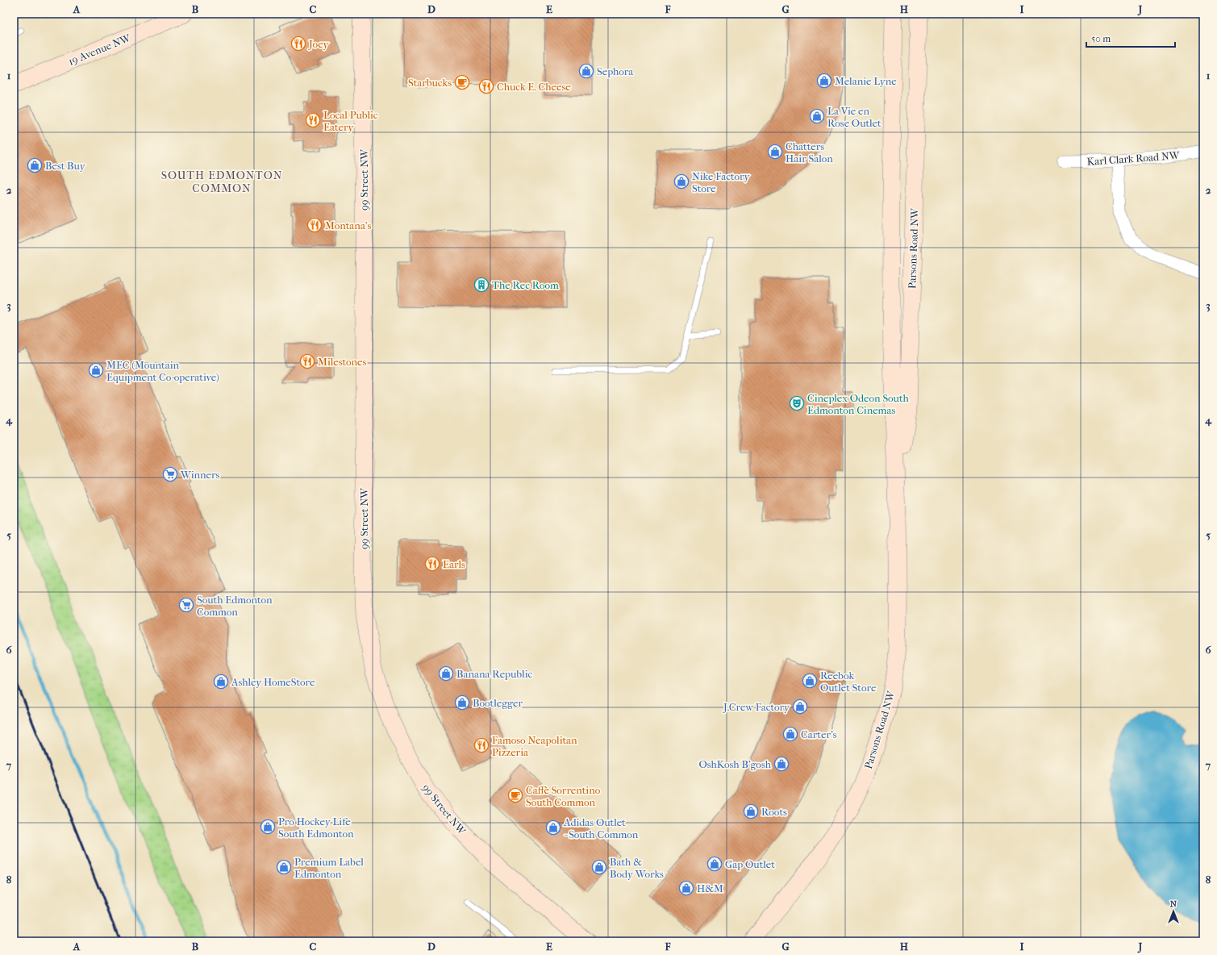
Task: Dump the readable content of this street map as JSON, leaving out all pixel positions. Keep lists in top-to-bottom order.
{
  "streets": {
    "main road": ["19 Avenue NW", "99 Street NW", "Parsons Road NW"],
    "street": ["Karl Clark Road NW"]
  },
  "districts": ["SOUTH EDMONTON COMMON"],
  "places": {
    "restaurant": [
      "Joey",
      "Chuck E. Cheese",
      "Local Public Eatery",
      "Montana's",
      "Milestones",
      "Earls",
      "Famoso Neapolitan Pizzeria"
    ],
    "shop": [
      "Sephora",
      "Melanie Lyne",
      "La Vie en Rose Outlet",
      "Chatters Hair Salon",
      "Best Buy",
      "Nike Factory Store",
      "MEC (Mountain Equipment Co-operative)",
      "Banana Republic",
      "Reebok Outlet Store",
      "Ashley HomeStore",
      "Bootlegger",
      "J.Crew Factory",
      "Carter's",
      "OshKosh B'gosh",
      "Roots",
      "Pro Hockey Life South Edmonton",
      "Adidas Outlet - South Common",
      "Gap Outlet",
      "Premium Label Edmonton",
      "Bath & Body Works",
      "H&M"
    ],
    "cafe": ["Starbucks", "Caffè Sorrentino South Common"],
    "building": ["The Rec Room"],
    "theatre": ["Cineplex Odeon South Edmonton Cinemas"],
    "supermarket": ["Winners", "South Edmonton Common"]
  },
  "scale_bar": "50 m",
  "north": "top",
  "grid": {
    "columns": [
      "A",
      "B",
      "C",
      "D",
      "E",
      "F",
      "G",
      "H",
      "I",
      "J"
    ],
    "rows": [
      "1",
      "2",
      "3",
      "4",
      "5",
      "6",
      "7",
      "8"
    ]
  }
}
